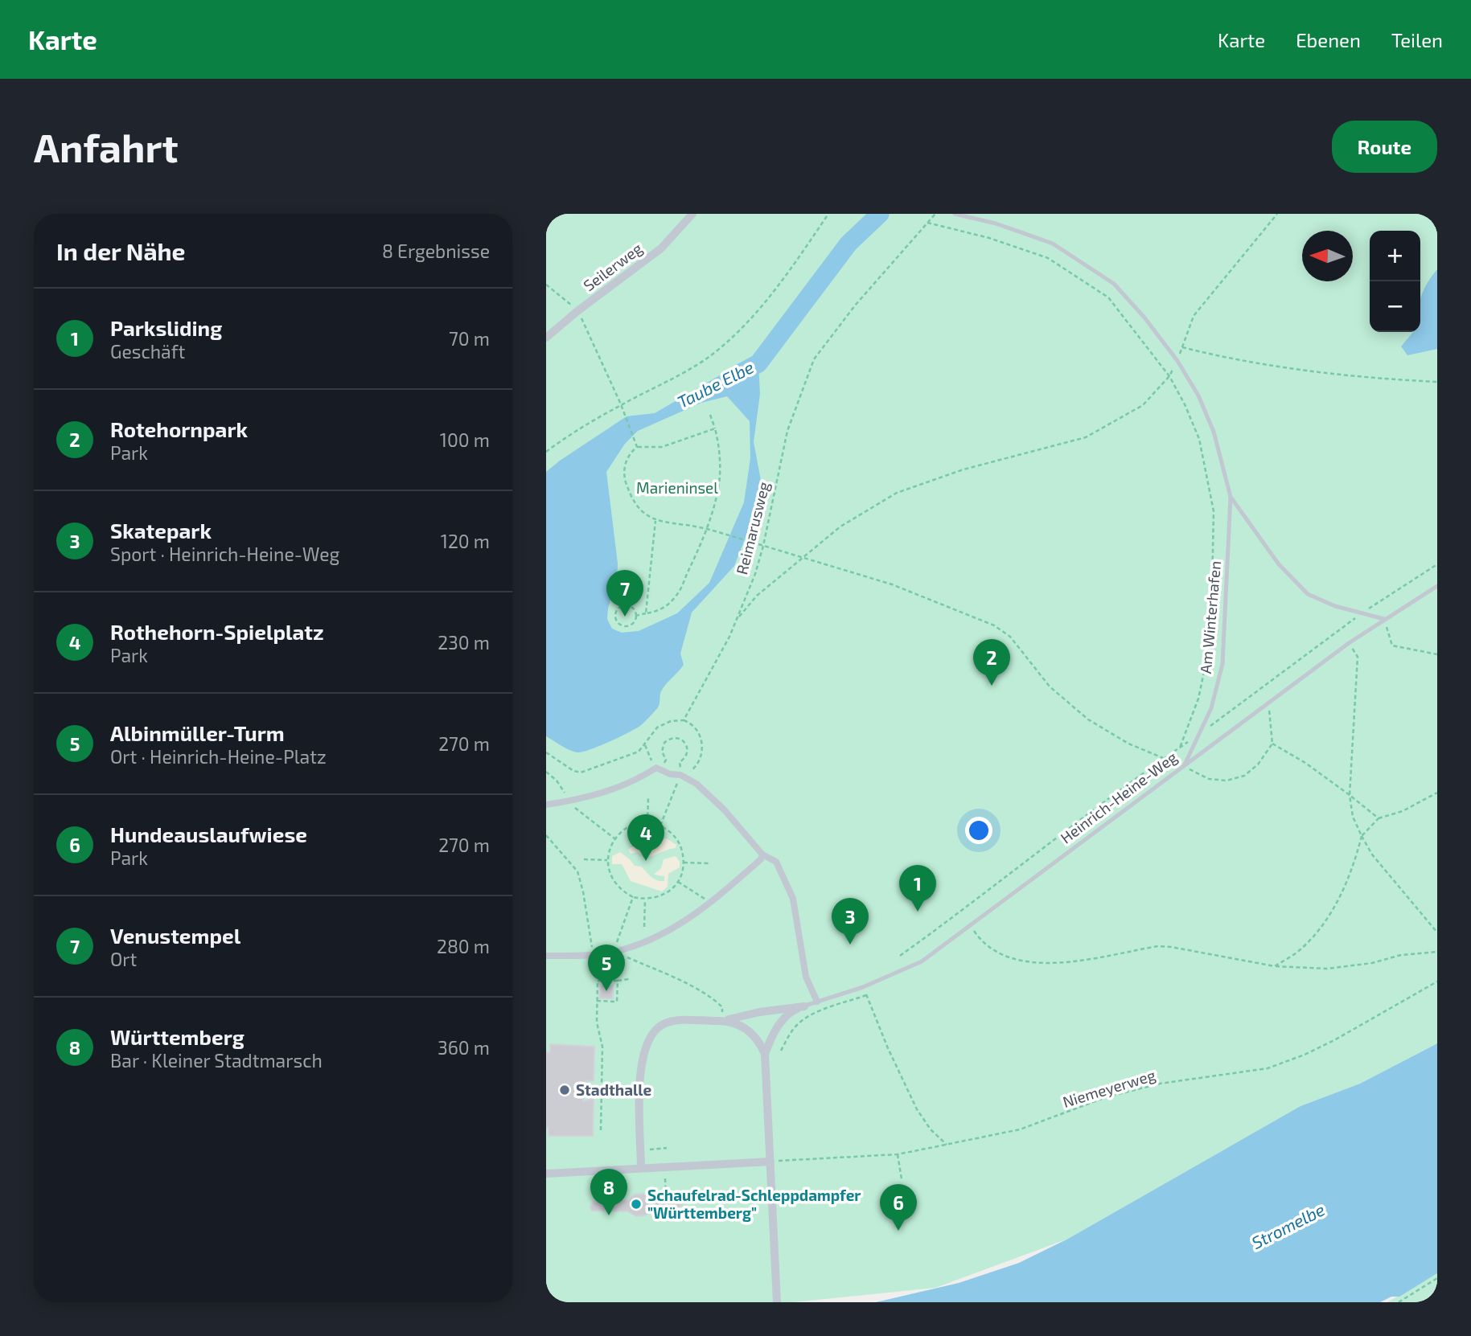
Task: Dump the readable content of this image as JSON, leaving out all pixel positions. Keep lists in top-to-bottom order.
{
  "streets": {
    "street": ["Seilerweg", "Heinrich-Heine-Weg"],
    "lane": ["Am Winterhafen"],
    "path": ["Reimarusweg", "Niemeyerweg"]
  },
  "crossings": [
    ["Am Winterhafen", "Heinrich-Heine-Weg"]
  ],
  "water": ["Taube Elbe", "Stromelbe"],
  "parks": ["Marieninsel"],
  "places": ["Stadthalle", "Schaufelrad-Schleppdampfer \"Württemberg\""],
  "north": "left",
  "page": {
    "header": "Karte",
    "nav": ["Karte", "Ebenen", "Teilen"],
    "buttons": "Route",
    "title": "Anfahrt",
    "heading": ["In der Nähe", "8 Ergebnisse"],
    "map_buttons": ["+", "−"],
    "list": [
      {
        "mark": "1",
        "name": "Parksliding",
        "note": "Geschäft",
        "value": "70 m"
      },
      {
        "mark": "2",
        "name": "Rotehornpark",
        "note": "Park",
        "value": "100 m"
      },
      {
        "mark": "3",
        "name": "Skatepark",
        "note": "Sport · Heinrich-Heine-Weg",
        "value": "120 m"
      },
      {
        "mark": "4",
        "name": "Rothehorn-Spielplatz",
        "note": "Park",
        "value": "230 m"
      },
      {
        "mark": "5",
        "name": "Albinmüller-Turm",
        "note": "Ort · Heinrich-Heine-Platz",
        "value": "270 m"
      },
      {
        "mark": "6",
        "name": "Hundeauslaufwiese",
        "note": "Park",
        "value": "270 m"
      },
      {
        "mark": "7",
        "name": "Venustempel",
        "note": "Ort",
        "value": "280 m"
      },
      {
        "mark": "8",
        "name": "Württemberg",
        "note": "Bar · Kleiner Stadtmarsch",
        "value": "360 m"
      }
    ],
    "pins": [
      "7",
      "2",
      "4",
      "1",
      "3",
      "5",
      "8",
      "6"
    ]
  }
}
